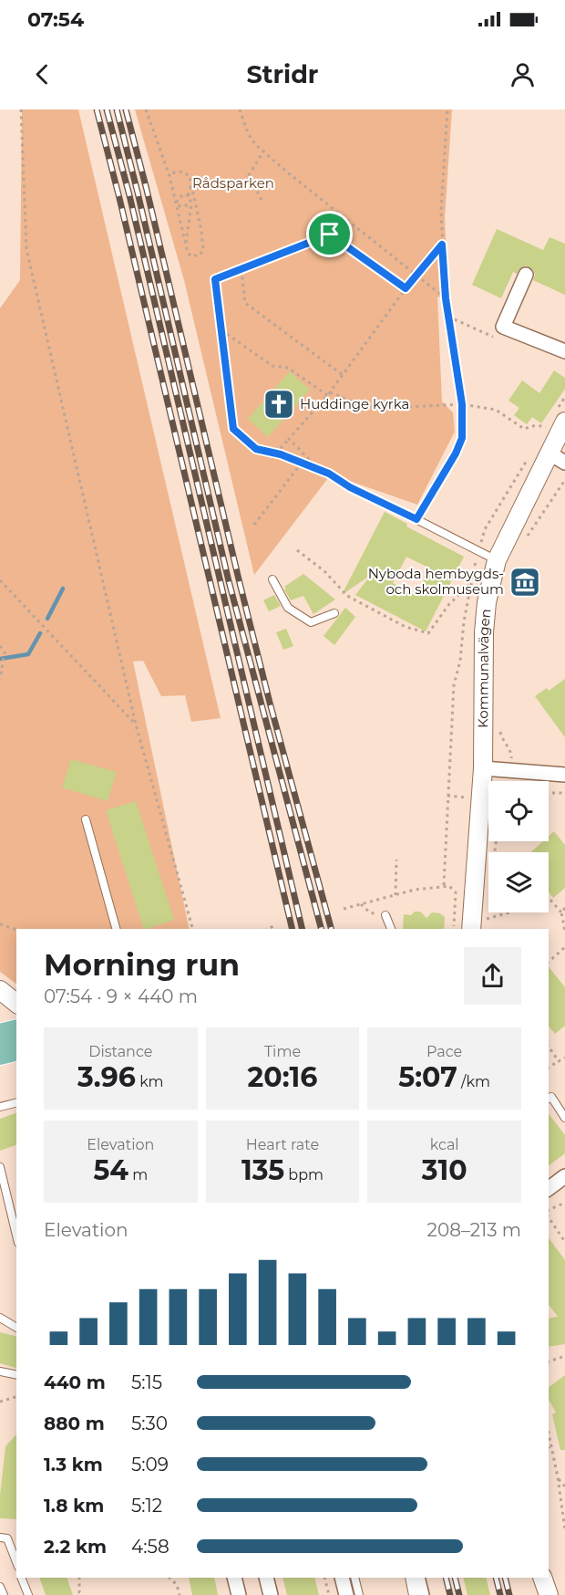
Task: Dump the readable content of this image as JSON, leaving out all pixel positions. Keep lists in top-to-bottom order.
{
  "streets": {
    "street": ["Kommunalvägen"]
  },
  "parks": ["Rådsparken"],
  "places": {
    "church": ["Huddinge kyrka"],
    "museum": ["Nyboda hembygds- och skolmuseum"]
  },
  "page": {
    "status": "07:54",
    "header": "Stridr",
    "heading": ["Morning run", "07:54 · 9 × 440 m"],
    "stats": [
      ["Distance", "3.96 km"],
      ["Time", "20:16"],
      ["Pace", "5:07 /km"],
      ["Elevation", "54 m"],
      ["Heart rate", "135 bpm"],
      ["kcal", "310"]
    ],
    "chart": ["Elevation", "208–213 m"],
    "list": [
      {
        "name": "440 m",
        "note": "5:15"
      },
      {
        "name": "880 m",
        "note": "5:30"
      },
      {
        "name": "1.3 km",
        "note": "5:09"
      },
      {
        "name": "1.8 km",
        "note": "5:12"
      },
      {
        "name": "2.2 km",
        "note": "4:58"
      }
    ]
  }
}
